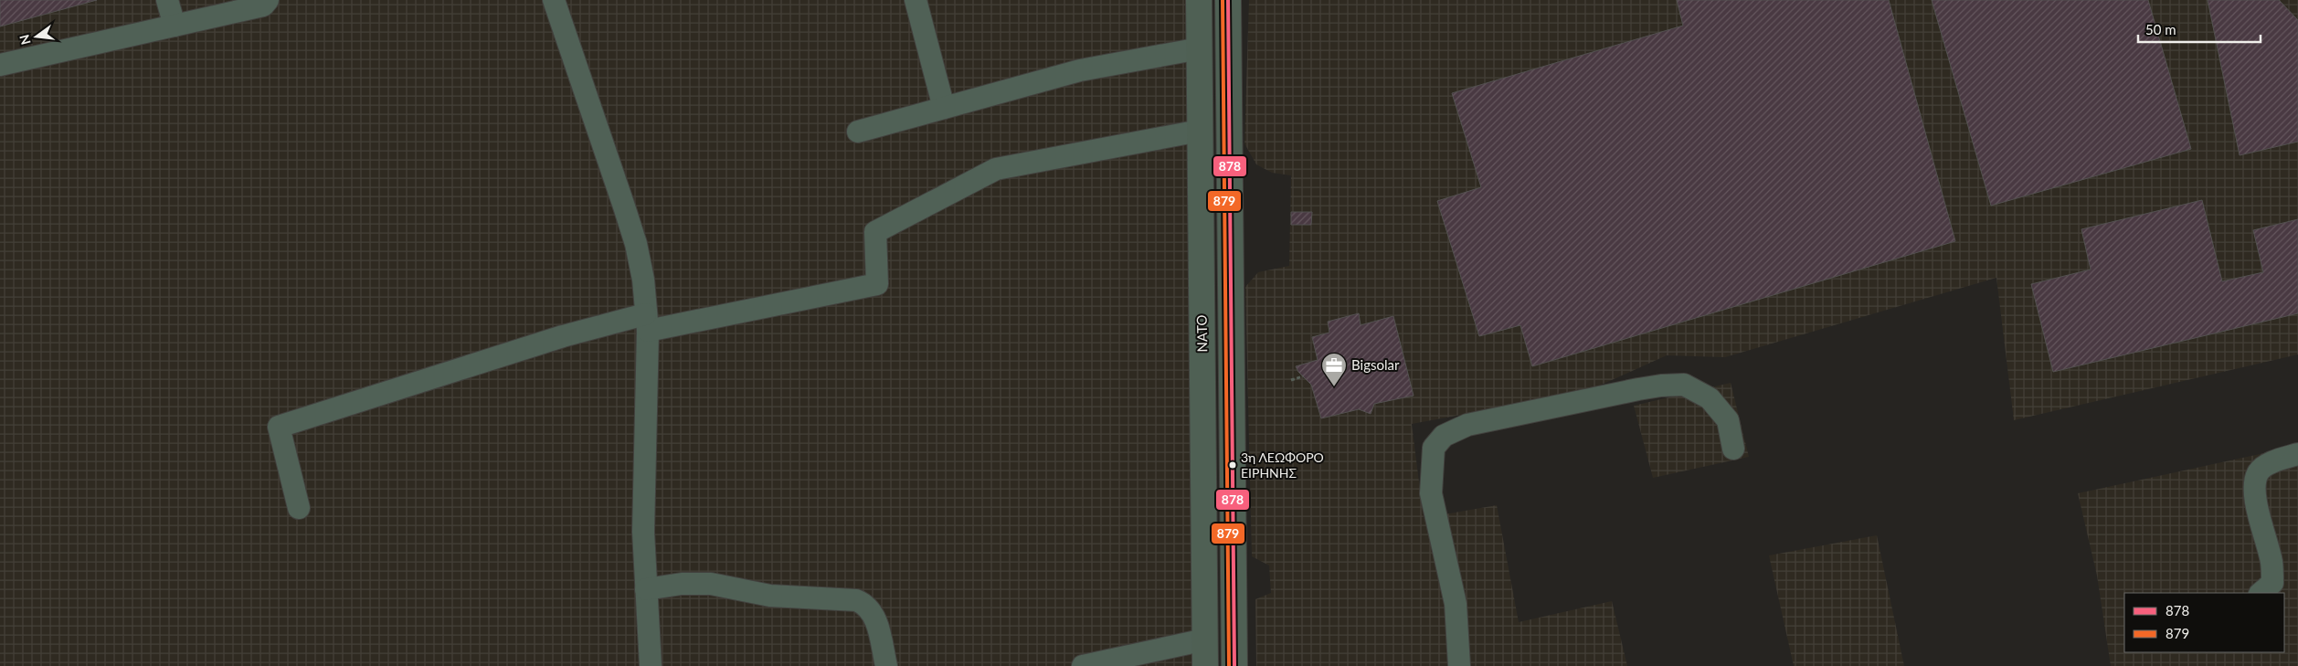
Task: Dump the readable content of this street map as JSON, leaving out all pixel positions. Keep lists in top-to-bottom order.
{
  "streets": {
    "main road": ["ΝΑΤΟ"]
  },
  "places": {
    "office": ["Bigsolar"],
    "other": ["3η ΛΕΩΦΟΡΟ ΕΙΡΗΝΗΣ"]
  },
  "lines": ["transit line 878", "transit line 879"],
  "legend": ["878", "879"],
  "scale_bar": "50 m",
  "north": "left"
}
